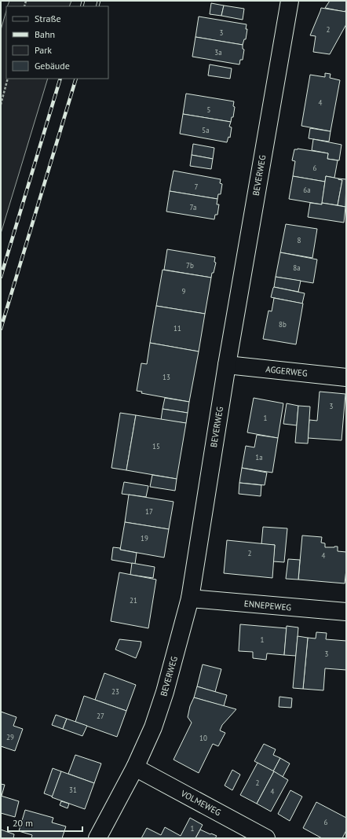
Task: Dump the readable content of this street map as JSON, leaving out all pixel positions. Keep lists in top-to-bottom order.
{
  "streets": {
    "street": [
      "BEVERWEG",
      "AGGERWEG",
      "ENNEPEWEG",
      "VOLMEWEG"
    ]
  },
  "crossings": [
    ["BEVERWEG", "AGGERWEG"],
    ["BEVERWEG", "ENNEPEWEG"],
    ["BEVERWEG", "VOLMEWEG"]
  ],
  "house_numbers": [
    "2",
    "3",
    "3a",
    "4",
    "5",
    "5a",
    "6",
    "7",
    "6a",
    "7a",
    "8",
    "7b",
    "8a",
    "9",
    "8b",
    "11",
    "13",
    "3",
    "1",
    "15",
    "1a",
    "17",
    "19",
    "2",
    "4",
    "21",
    "1",
    "3",
    "23",
    "27",
    "29",
    "10",
    "2",
    "31",
    "4",
    "6",
    "1"
  ],
  "legend": [
    "Straße",
    "Bahn",
    "Park",
    "Gebäude"
  ],
  "scale_bar": "20 m"
}
